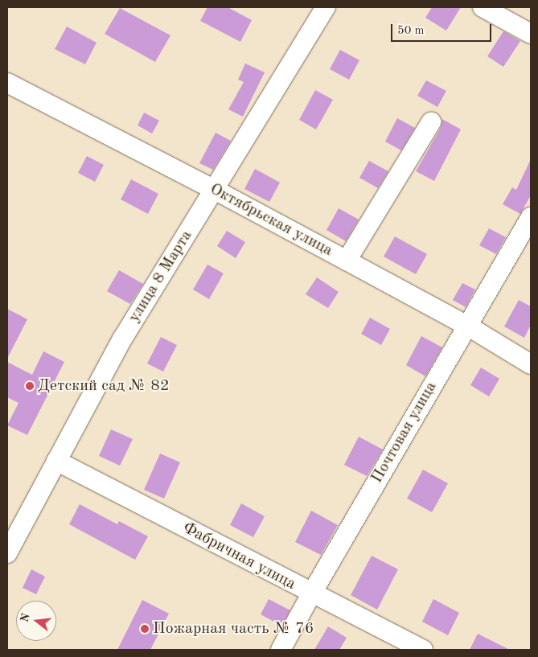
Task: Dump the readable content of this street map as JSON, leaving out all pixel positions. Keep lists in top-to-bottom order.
{
  "streets": {
    "street": [
      "Октябрьская улица",
      "улица 8 Марта",
      "Почтовая улица",
      "Фабричная улица"
    ]
  },
  "crossings": [
    ["Октябрьская улица", "улица 8 Марта"],
    ["Октябрьская улица", "Почтовая улица"],
    ["улица 8 Марта", "Фабричная улица"],
    ["Почтовая улица", "Фабричная улица"]
  ],
  "places": ["Детский сад № 82", "Пожарная часть № 76"],
  "scale_bar": "50 m",
  "north": "left"
}
